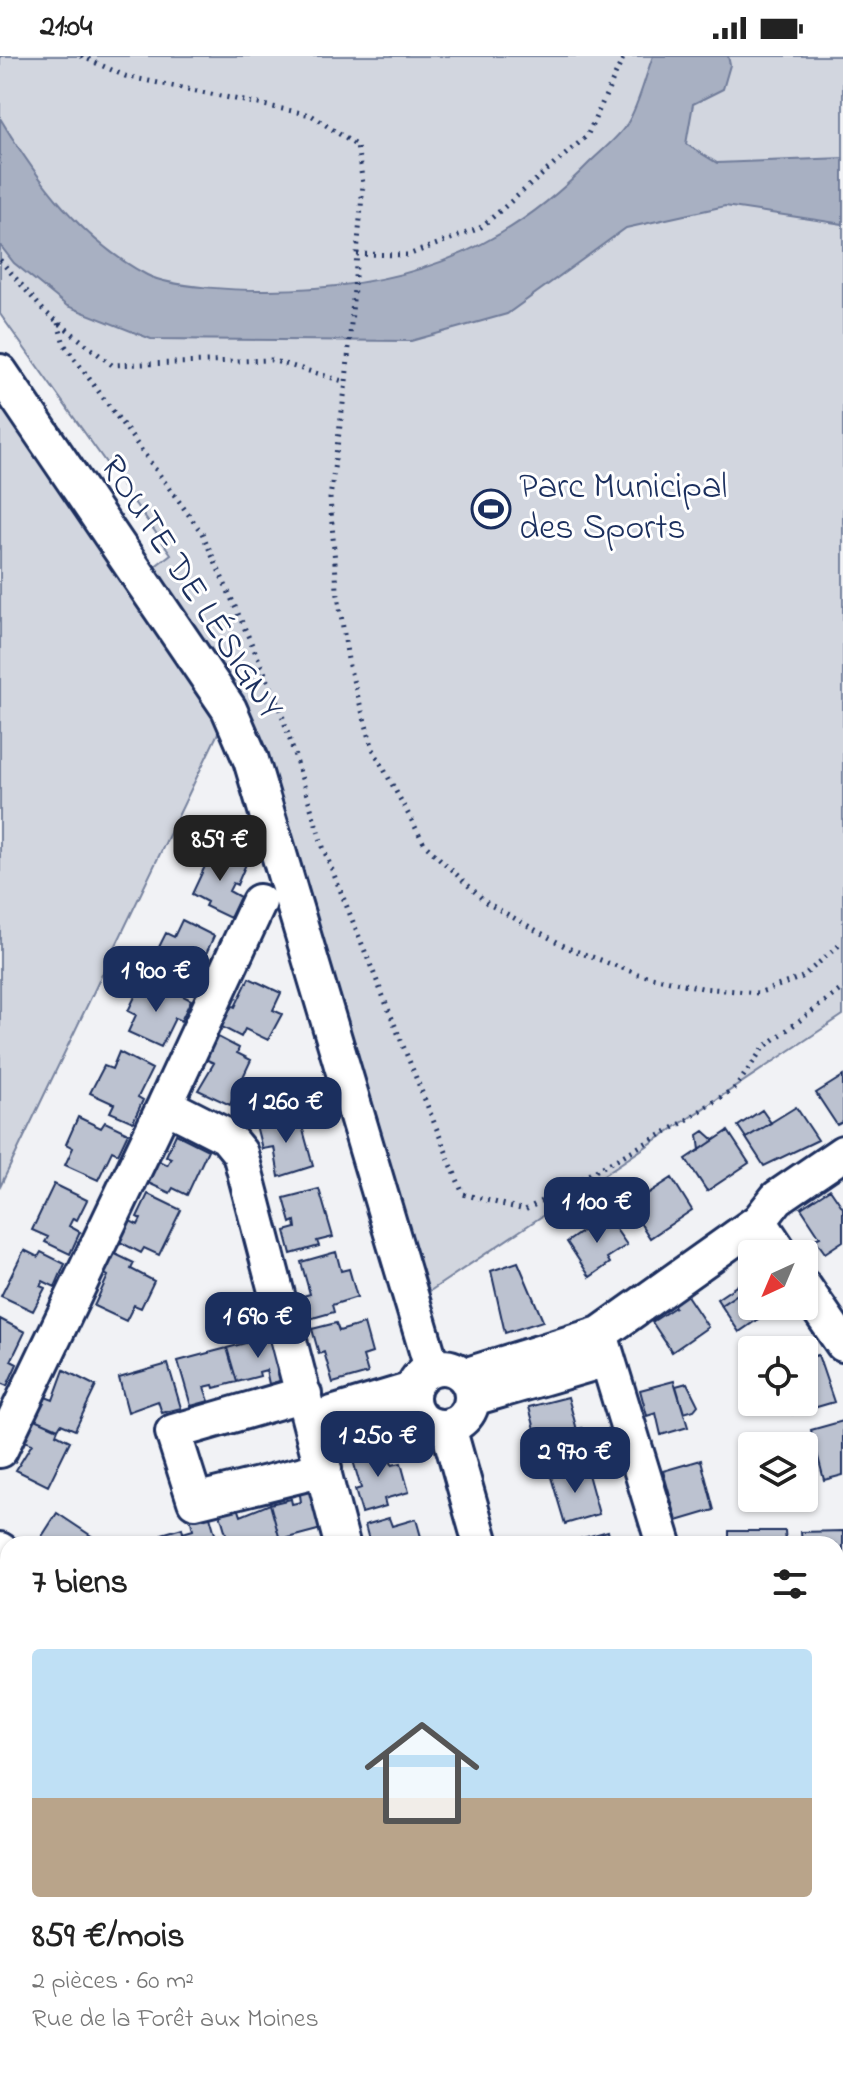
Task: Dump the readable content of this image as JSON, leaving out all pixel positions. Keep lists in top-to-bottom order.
{
  "streets": {
    "street": ["ROUTE DE LÉSIGNY"]
  },
  "places": {
    "sports": ["Parc Municipal des Sports"]
  },
  "north": "bottom left",
  "page": {
    "status": "21:04",
    "price": [
      "859 €",
      "1 900 €",
      "1 260 €",
      "1 100 €",
      "1 690 €",
      "1 250 €",
      "2 970 €"
    ],
    "heading": "7 biens",
    "list": [
      {
        "name": "859 €/mois",
        "note": "2 pièces · 60 m² · Rue de la Forêt aux Moines"
      }
    ]
  }
}
